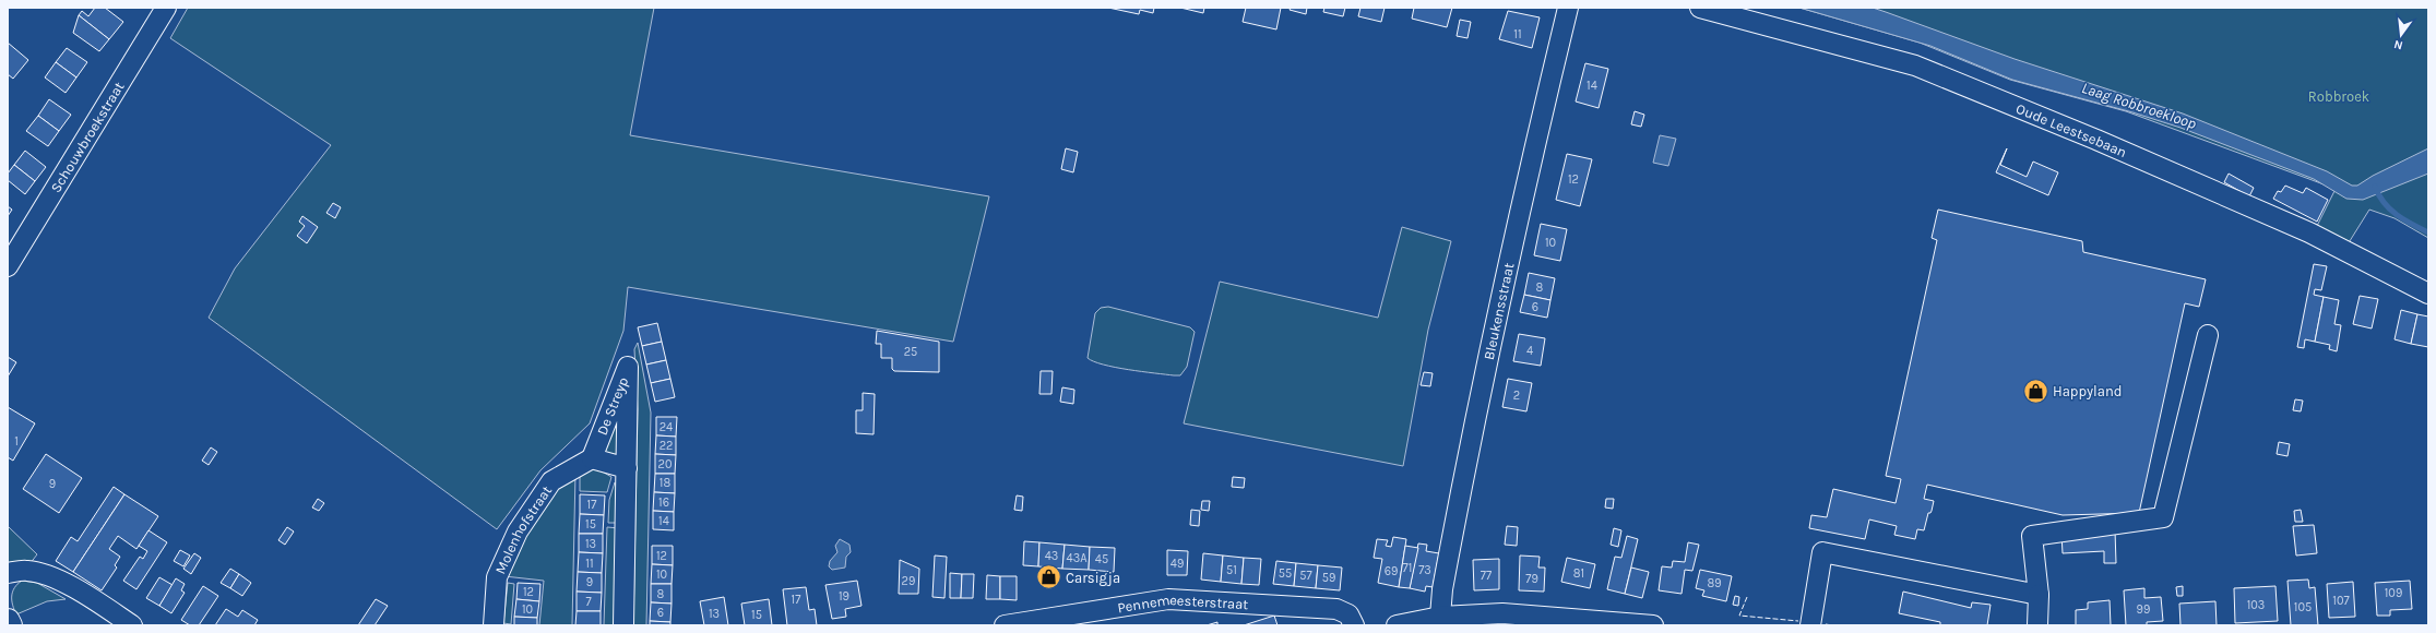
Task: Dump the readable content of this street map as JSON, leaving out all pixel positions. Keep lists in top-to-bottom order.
{
  "streets": {
    "street": [
      "Oude Leestsebaan",
      "Schouwbroekstraat",
      "Bleukensstraat",
      "De Streyp",
      "Molenhofstraat",
      "Pennemeesterstraat"
    ]
  },
  "crossings": [
    ["De Streyp", "Molenhofstraat"]
  ],
  "water": ["Laag Robbroekloop"],
  "parks": ["Robbroek"],
  "places": {
    "shop": ["Happyland", "Carsigja"]
  },
  "house_numbers": [
    "11",
    "14",
    "12",
    "10",
    "8",
    "6",
    "4",
    "25",
    "2",
    "24",
    "1",
    "22",
    "20",
    "18",
    "9",
    "16",
    "17",
    "14",
    "15",
    "13",
    "12",
    "43",
    "43A",
    "45",
    "11",
    "49",
    "71",
    "51",
    "73",
    "69",
    "55",
    "81",
    "10",
    "57",
    "77",
    "59",
    "79",
    "29",
    "9",
    "89",
    "12",
    "109",
    "8",
    "19",
    "17",
    "107",
    "7",
    "103",
    "105",
    "10",
    "99",
    "6",
    "13",
    "15"
  ],
  "north": "bottom"
}
